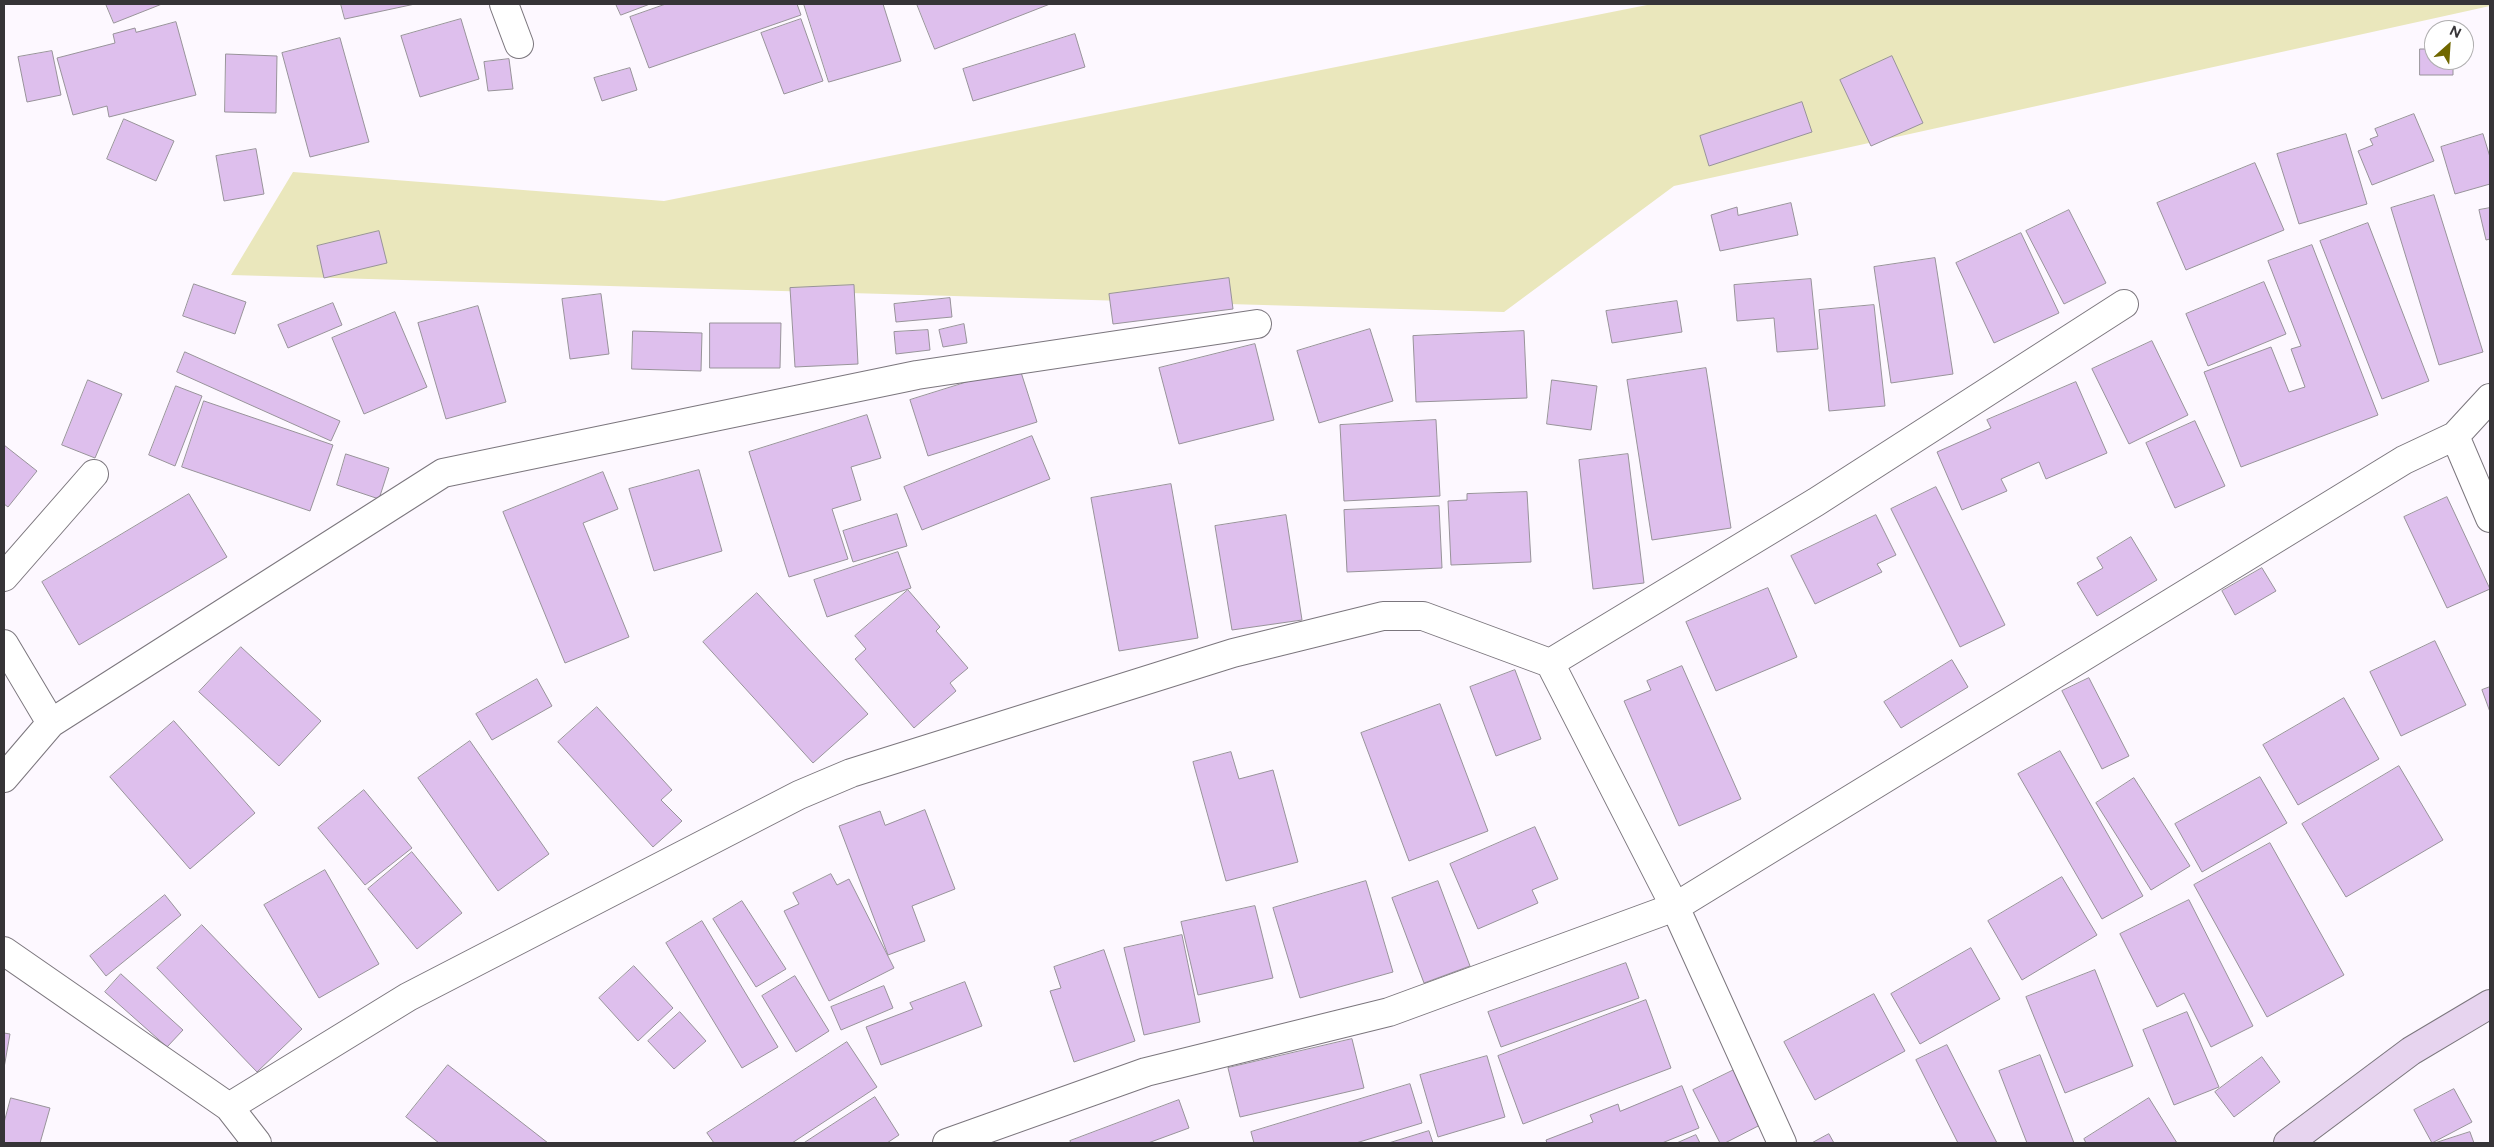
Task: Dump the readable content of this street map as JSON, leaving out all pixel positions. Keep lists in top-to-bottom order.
{
  "north": "top right"
}
